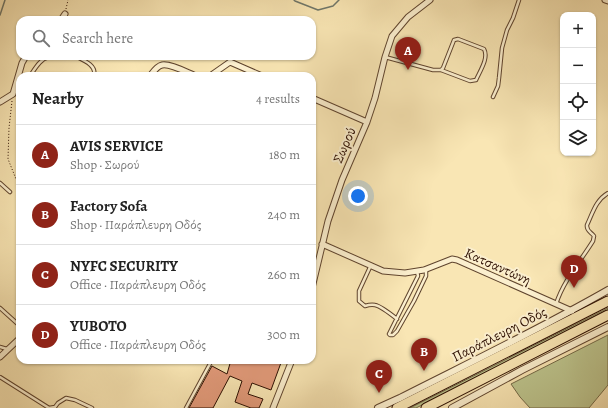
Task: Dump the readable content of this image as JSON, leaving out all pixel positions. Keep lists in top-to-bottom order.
{
  "streets": {
    "street": ["Σωρού", "Κατσαντώνη", "Παράπλευρη Οδός"]
  },
  "crossings": [
    ["Σωρού", "Κατσαντώνη"],
    ["Κατσαντώνη", "Παράπλευρη Οδός"]
  ],
  "page": {
    "map_buttons": ["+", "−"],
    "search": "Search here",
    "pins": [
      "A",
      "D",
      "B",
      "C"
    ],
    "heading": ["Nearby", "4 results"],
    "list": [
      {
        "mark": "A",
        "name": "AVIS SERVICE",
        "note": "Shop · Σωρού",
        "value": "180 m"
      },
      {
        "mark": "B",
        "name": "Factory Sofa",
        "note": "Shop · Παράπλευρη Οδός",
        "value": "240 m"
      },
      {
        "mark": "C",
        "name": "NYFC SECURITY",
        "note": "Office · Παράπλευρη Οδός",
        "value": "260 m"
      },
      {
        "mark": "D",
        "name": "YUBOTO",
        "note": "Office · Παράπλευρη Οδός",
        "value": "300 m"
      }
    ]
  }
}
